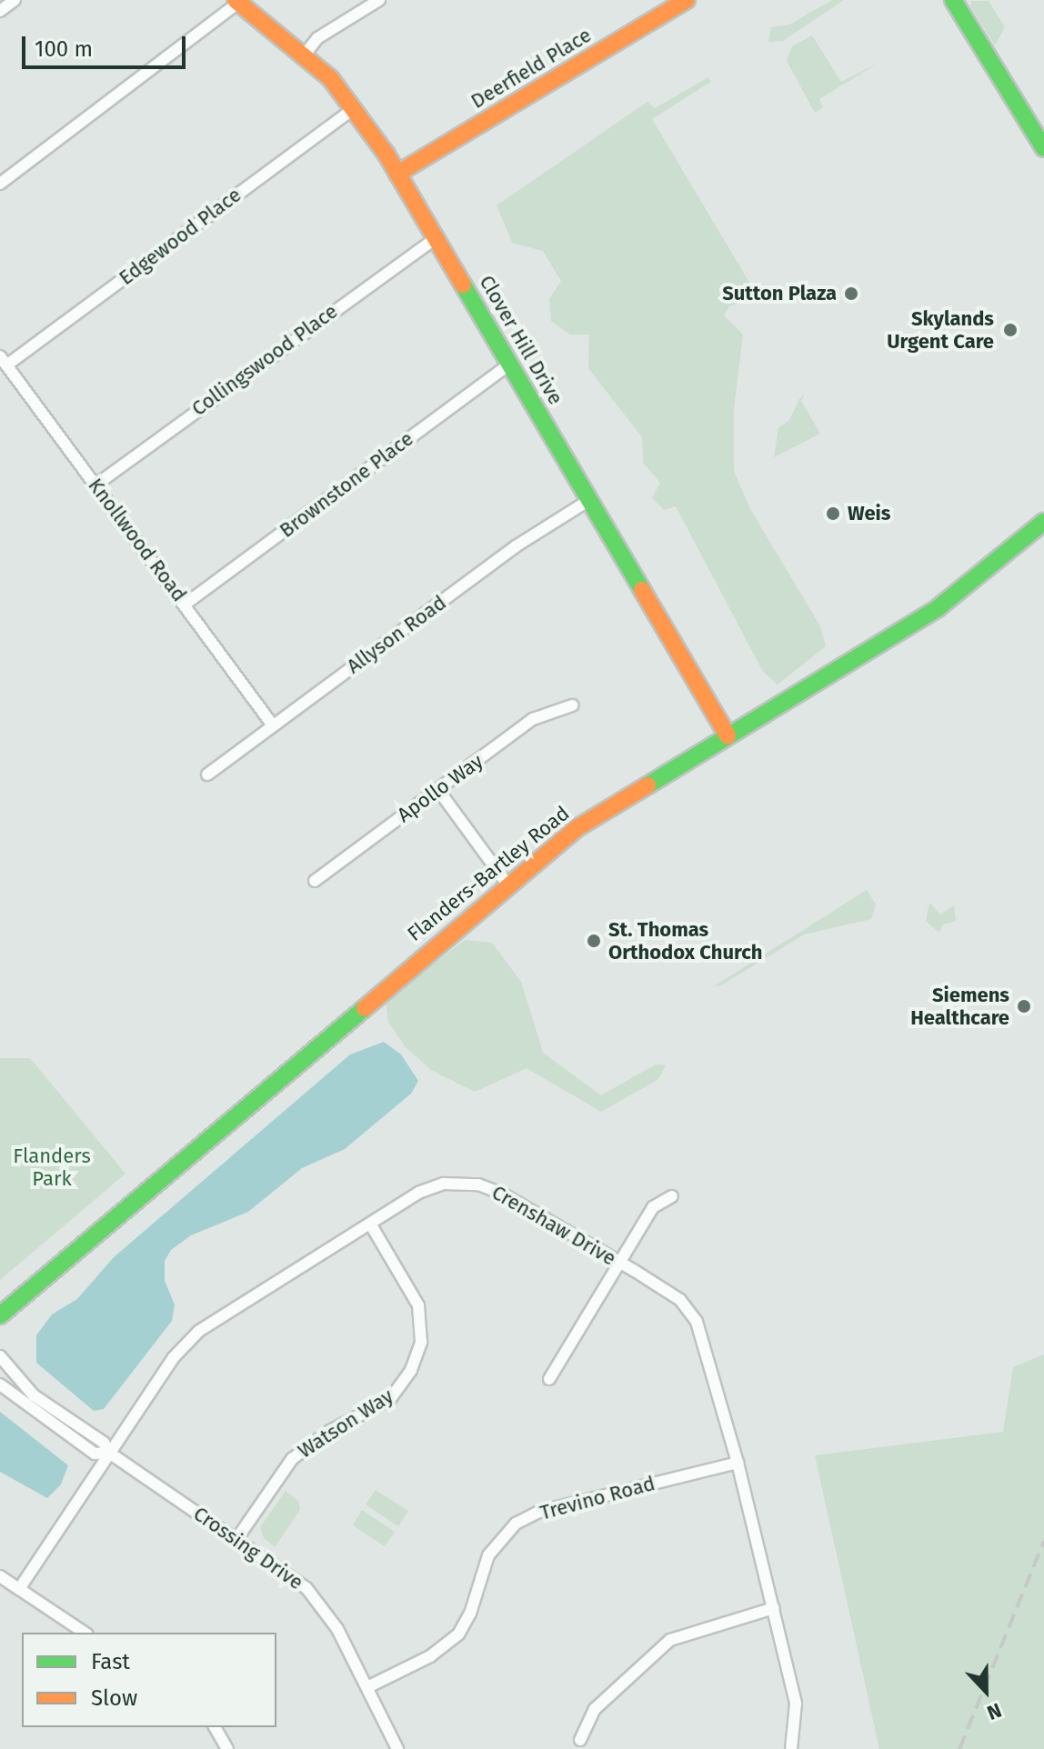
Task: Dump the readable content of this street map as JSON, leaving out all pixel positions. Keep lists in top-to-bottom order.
{
  "streets": {
    "main road": ["Deerfield Place", "Clover Hill Drive", "Flanders-Bartley Road"],
    "street": [
      "Edgewood Place",
      "Collingswood Place",
      "Brownstone Place",
      "Knollwood Road",
      "Allyson Road",
      "Apollo Way",
      "Crenshaw Drive",
      "Watson Way",
      "Trevino Road",
      "Crossing Drive"
    ]
  },
  "crossings": [
    ["Deerfield Place", "Clover Hill Drive"],
    ["Edgewood Place", "Clover Hill Drive"],
    ["Edgewood Place", "Knollwood Road"],
    ["Clover Hill Drive", "Collingswood Place"],
    ["Clover Hill Drive", "Brownstone Place"],
    ["Clover Hill Drive", "Allyson Road"],
    ["Clover Hill Drive", "Flanders-Bartley Road"],
    ["Collingswood Place", "Knollwood Road"],
    ["Brownstone Place", "Knollwood Road"],
    ["Knollwood Road", "Allyson Road"],
    ["Crenshaw Drive", "Watson Way"],
    ["Crenshaw Drive", "Trevino Road"],
    ["Crenshaw Drive", "Crossing Drive"],
    ["Watson Way", "Crossing Drive"],
    ["Trevino Road", "Crossing Drive"]
  ],
  "parks": ["Flanders Park"],
  "places": [
    "Sutton Plaza",
    "Skylands Urgent Care",
    "Weis",
    "St. Thomas Orthodox Church",
    "Siemens Healthcare"
  ],
  "legend": ["Fast", "Slow"],
  "scale_bar": "100 m",
  "north": "bottom"
}
